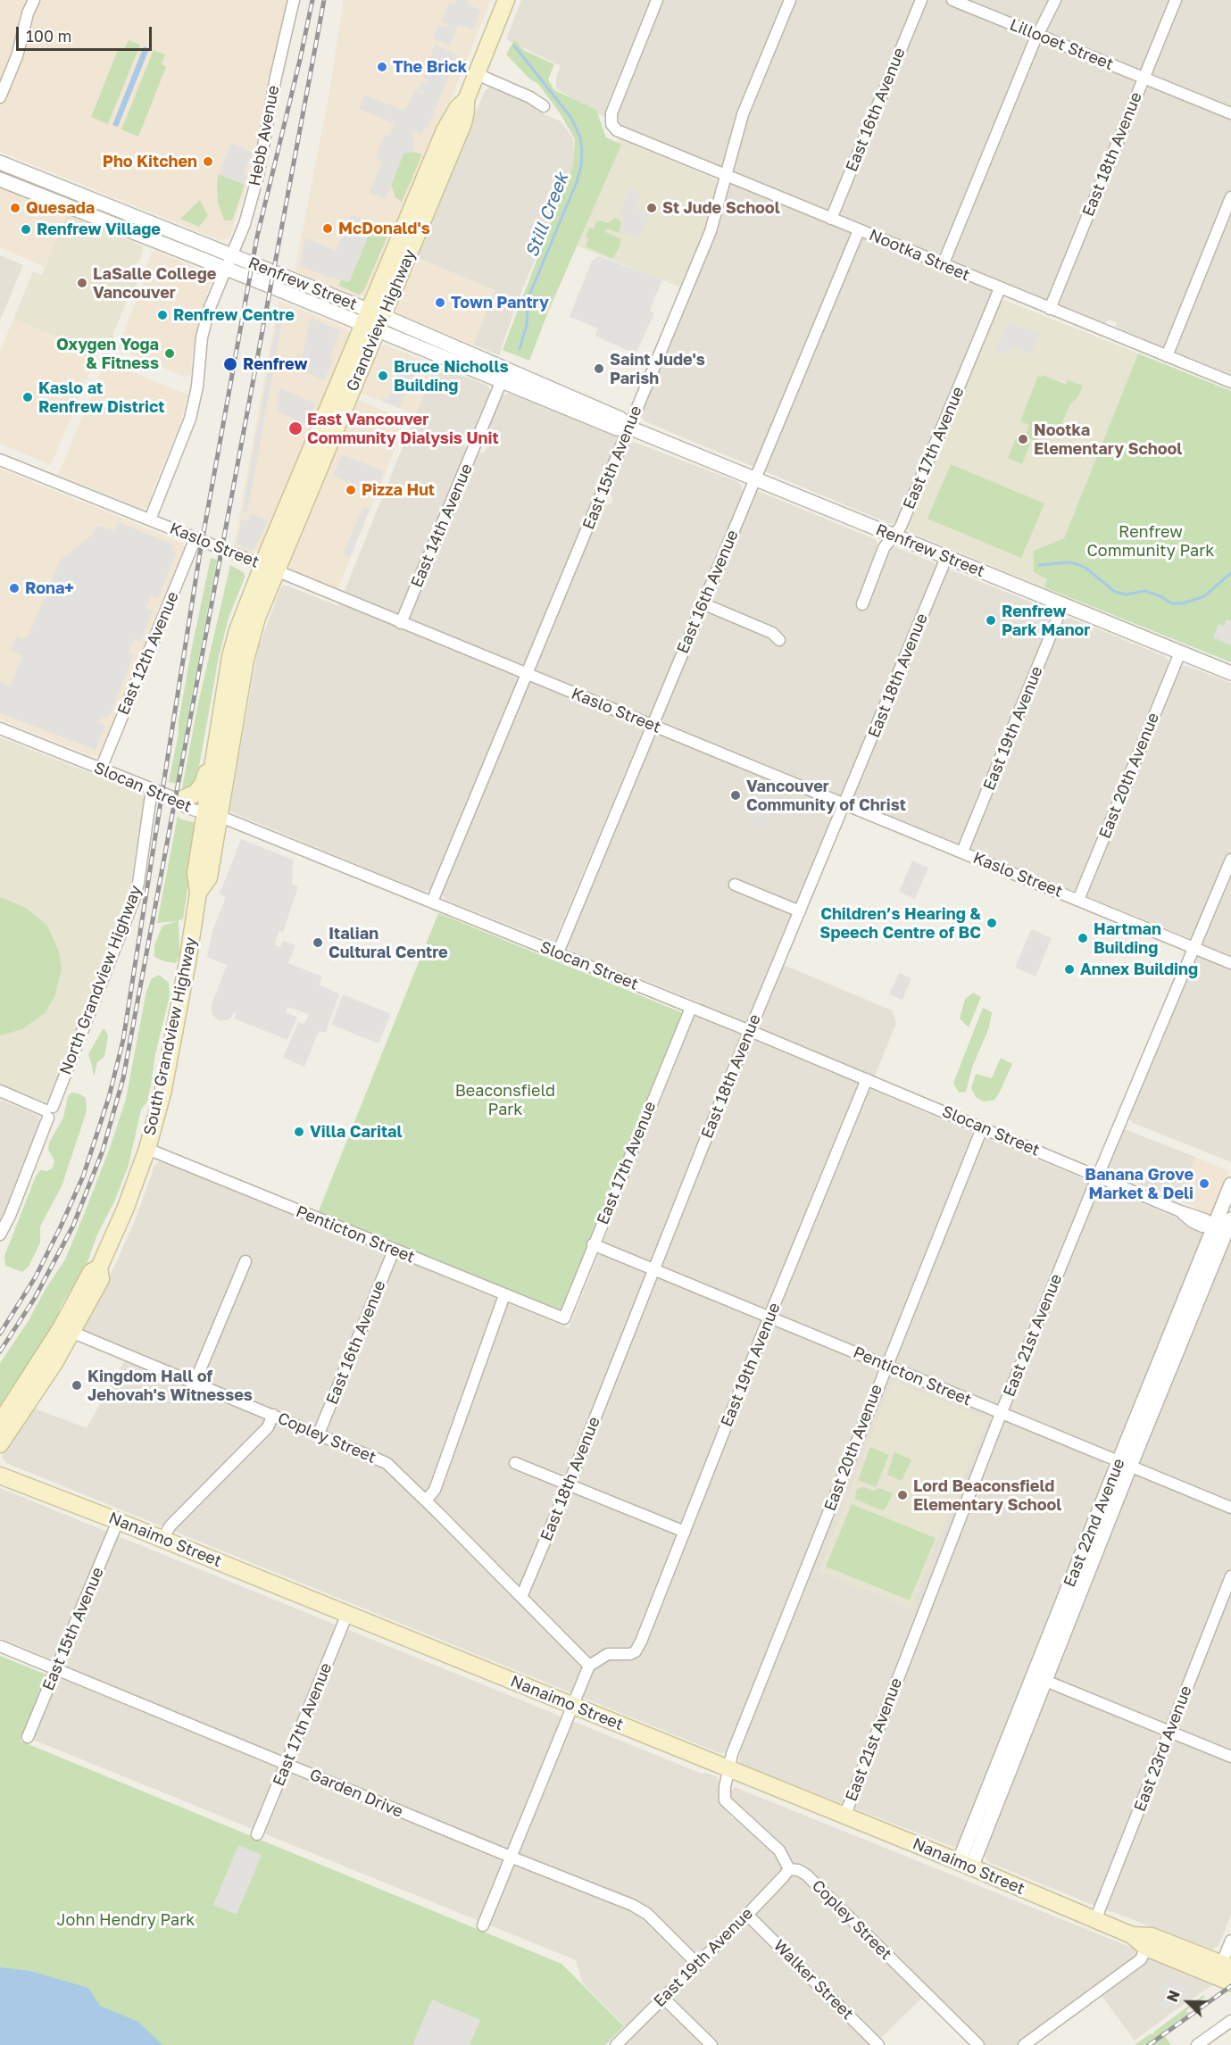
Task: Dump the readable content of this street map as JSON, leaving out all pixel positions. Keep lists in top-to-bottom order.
{
  "streets": {
    "main road": ["Grandview Highway", "South Grandview Highway", "Nanaimo Street"],
    "street": [
      "Lillooet Street",
      "East 16th Avenue",
      "Hebb Avenue",
      "East 18th Avenue",
      "Nootka Street",
      "Renfrew Street",
      "East 17th Avenue",
      "East 15th Avenue",
      "East 14th Avenue",
      "Kaslo Street",
      "East 12th Avenue",
      "East 19th Avenue",
      "East 20th Avenue",
      "Slocan Street",
      "North Grandview Highway",
      "Penticton Street",
      "East 21st Avenue",
      "Copley Street",
      "East 22nd Avenue",
      "East 23rd Avenue",
      "Garden Drive",
      "Walker Street"
    ]
  },
  "crossings": [
    ["Lillooet Street", "East 18th Avenue"],
    ["East 16th Avenue", "Nootka Street"],
    ["East 16th Avenue", "Renfrew Street"],
    ["East 16th Avenue", "Kaslo Street"],
    ["East 16th Avenue", "Slocan Street"],
    ["East 16th Avenue", "Penticton Street"],
    ["East 16th Avenue", "Copley Street"],
    ["Hebb Avenue", "Renfrew Street"],
    ["East 18th Avenue", "Nootka Street"],
    ["East 18th Avenue", "Renfrew Street"],
    ["East 18th Avenue", "Kaslo Street"],
    ["East 18th Avenue", "Slocan Street"],
    ["East 18th Avenue", "Penticton Street"],
    ["East 18th Avenue", "Copley Street"],
    ["Nootka Street", "East 17th Avenue"],
    ["Nootka Street", "East 15th Avenue"],
    ["Renfrew Street", "Grandview Highway"],
    ["Renfrew Street", "East 17th Avenue"],
    ["Renfrew Street", "East 15th Avenue"],
    ["Renfrew Street", "East 14th Avenue"],
    ["Renfrew Street", "East 19th Avenue"],
    ["Renfrew Street", "East 20th Avenue"],
    ["Grandview Highway", "Kaslo Street"],
    ["Grandview Highway", "South Grandview Highway"],
    ["East 17th Avenue", "Slocan Street"],
    ["East 17th Avenue", "Penticton Street"],
    ["East 17th Avenue", "Nanaimo Street"],
    ["East 17th Avenue", "Garden Drive"],
    ["East 15th Avenue", "Kaslo Street"],
    ["East 15th Avenue", "Slocan Street"],
    ["East 15th Avenue", "Nanaimo Street"],
    ["East 15th Avenue", "Garden Drive"],
    ["East 14th Avenue", "Kaslo Street"],
    ["Kaslo Street", "East 12th Avenue"],
    ["Kaslo Street", "East 19th Avenue"],
    ["Kaslo Street", "East 20th Avenue"],
    ["Kaslo Street", "East 21st Avenue"],
    ["East 12th Avenue", "Slocan Street"],
    ["East 19th Avenue", "Slocan Street"],
    ["East 19th Avenue", "Penticton Street"],
    ["East 19th Avenue", "Copley Street"],
    ["East 19th Avenue", "Garden Drive"],
    ["East 19th Avenue", "Walker Street"],
    ["East 20th Avenue", "Slocan Street"],
    ["East 20th Avenue", "Penticton Street"],
    ["East 20th Avenue", "Nanaimo Street"],
    ["Slocan Street", "North Grandview Highway"],
    ["Slocan Street", "South Grandview Highway"],
    ["Slocan Street", "East 21st Avenue"],
    ["Slocan Street", "East 22nd Avenue"],
    ["South Grandview Highway", "Penticton Street"],
    ["South Grandview Highway", "Copley Street"],
    ["Penticton Street", "East 21st Avenue"],
    ["Penticton Street", "East 22nd Avenue"],
    ["East 21st Avenue", "Nanaimo Street"],
    ["East 22nd Avenue", "Nanaimo Street"],
    ["Nanaimo Street", "East 23rd Avenue"]
  ],
  "water": ["Still Creek"],
  "parks": ["Renfrew Community Park", "Beaconsfield Park", "John Hendry Park"],
  "places": [
    "The Brick",
    "Pho Kitchen",
    "Quesada",
    "St Jude School",
    "McDonald's",
    "Renfrew Village",
    "LaSalle College Vancouver",
    "Town Pantry",
    "Renfrew Centre",
    "Oxygen Yoga & Fitness",
    "Renfrew",
    "Saint Jude's Parish",
    "Bruce Nicholls Building",
    "Kaslo at Renfrew District",
    "East Vancouver Community Dialysis Unit",
    "Nootka Elementary School",
    "Pizza Hut",
    "Rona+",
    "Renfrew Park Manor",
    "Vancouver Community of Christ",
    "Children’s Hearing & Speech Centre of BC",
    "Hartman Building",
    "Italian Cultural Centre",
    "Annex Building",
    "Villa Carital",
    "Banana Grove Market & Deli",
    "Kingdom Hall of Jehovah's Witnesses",
    "Lord Beaconsfield Elementary School"
  ],
  "scale_bar": "100 m",
  "north": "left"
}
